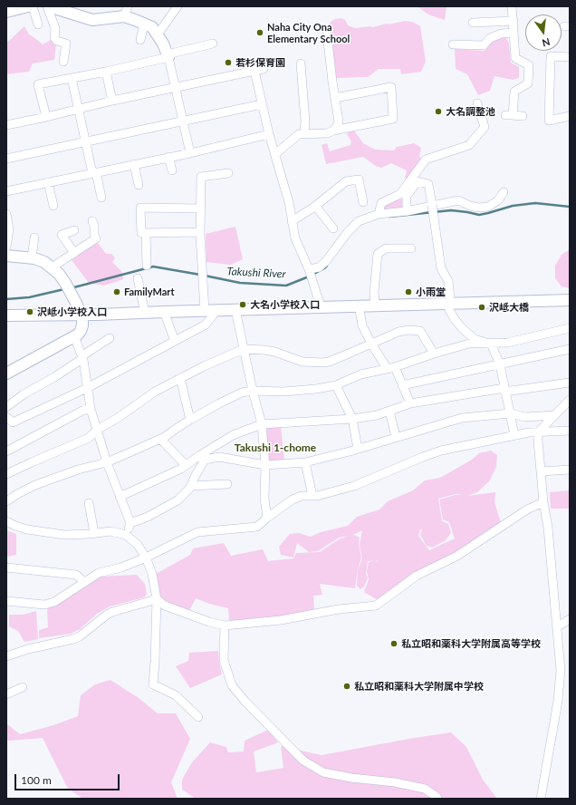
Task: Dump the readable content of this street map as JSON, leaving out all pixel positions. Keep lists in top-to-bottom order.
{
  "districts": ["Takushi 1-chome"],
  "water": ["Takushi River"],
  "places": [
    "Naha City Ona Elementary School",
    "若杉保育園",
    "大名調整池",
    "FamilyMart",
    "小雨堂",
    "大名小学校入口",
    "沢岻大橋",
    "沢岻小学校入口",
    "私立昭和薬科大学附属高等学校",
    "私立昭和薬科大学附属中学校"
  ],
  "scale_bar": "100 m",
  "north": "bottom"
}
